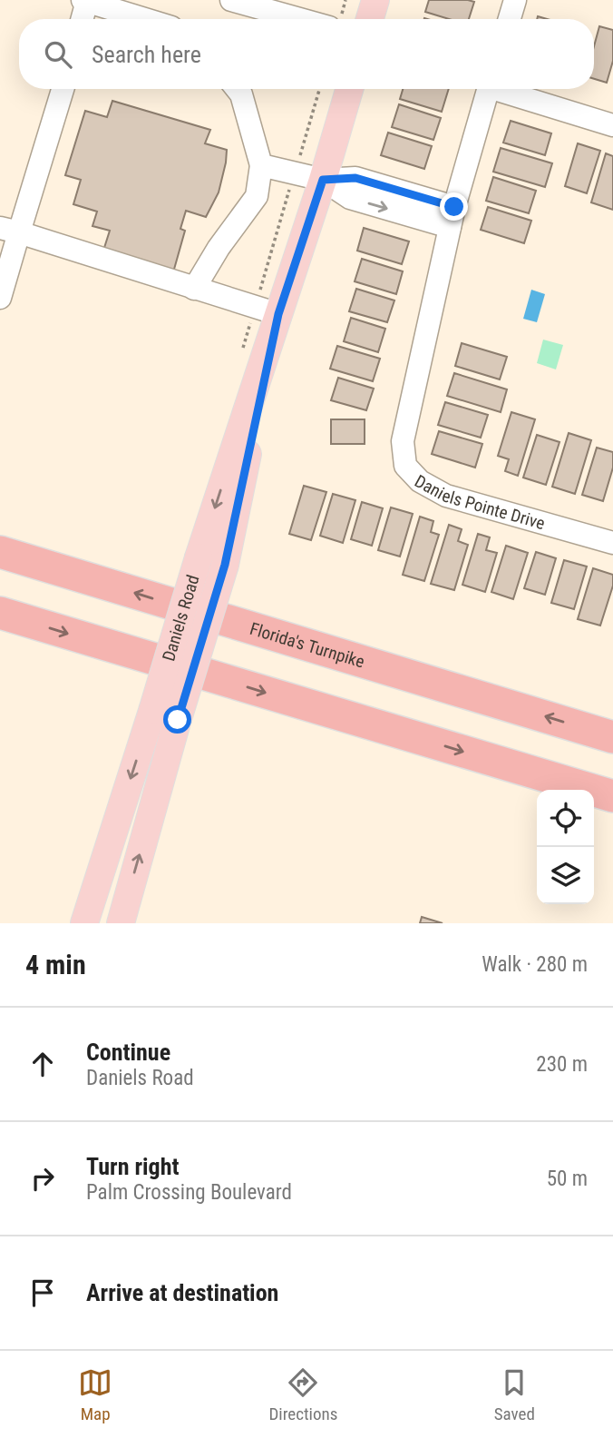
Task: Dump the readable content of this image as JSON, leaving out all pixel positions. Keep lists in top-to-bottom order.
{
  "streets": {
    "highway": ["Florida's Turnpike"],
    "main road": ["Daniels Road"],
    "street": ["Daniels Pointe Drive"]
  },
  "page": {
    "search": "Search here",
    "heading": ["4 min", "Walk · 280 m"],
    "list": [
      ["Continue", "Daniels Road", "230 m"],
      ["Turn right", "Palm Crossing Boulevard", "50 m"],
      "Arrive at destination"
    ],
    "nav": ["Map", "Directions", "Saved"]
  }
}
